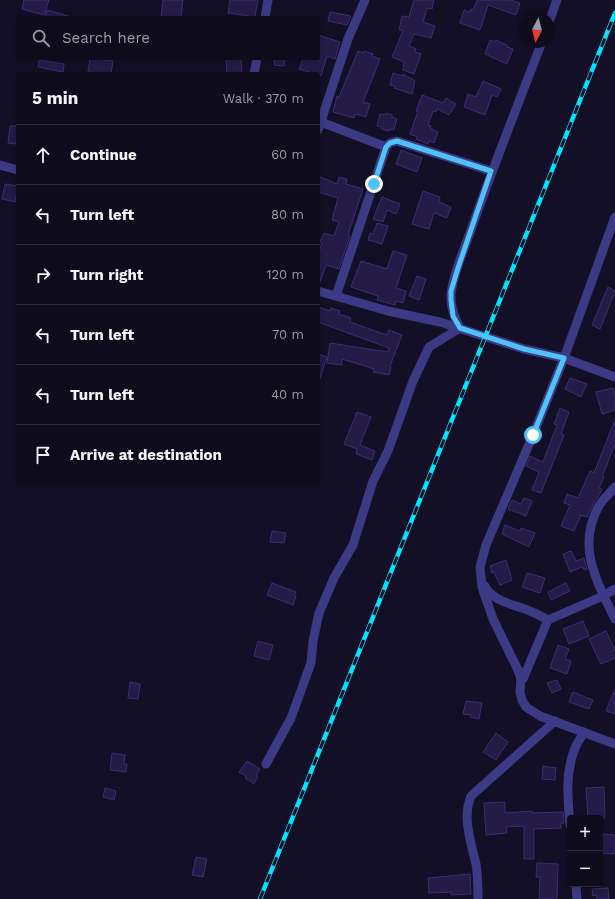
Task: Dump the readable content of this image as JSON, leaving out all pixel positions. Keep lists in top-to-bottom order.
{
  "north": "bottom",
  "page": {
    "search": "Search here",
    "heading": ["5 min", "Walk · 370 m"],
    "list": [
      ["Continue", "60 m"],
      ["Turn left", "80 m"],
      ["Turn right", "120 m"],
      ["Turn left", "70 m"],
      ["Turn left", "40 m"],
      "Arrive at destination"
    ],
    "map_buttons": ["+", "−"]
  }
}
